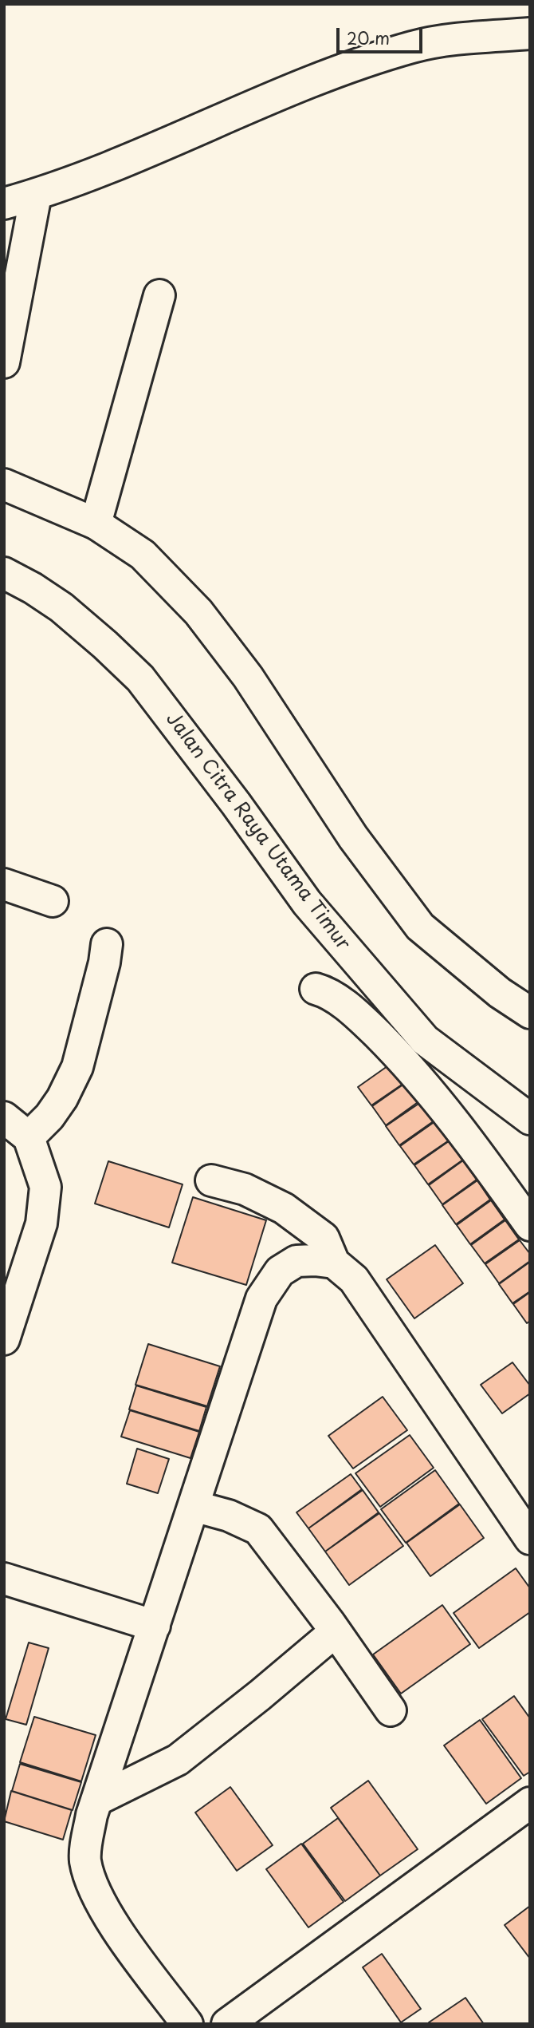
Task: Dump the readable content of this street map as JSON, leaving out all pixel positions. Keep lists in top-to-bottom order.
{
  "streets": {
    "street": ["Jalan Citra Raya Utama Timur"]
  },
  "scale_bar": "20 m"
}
